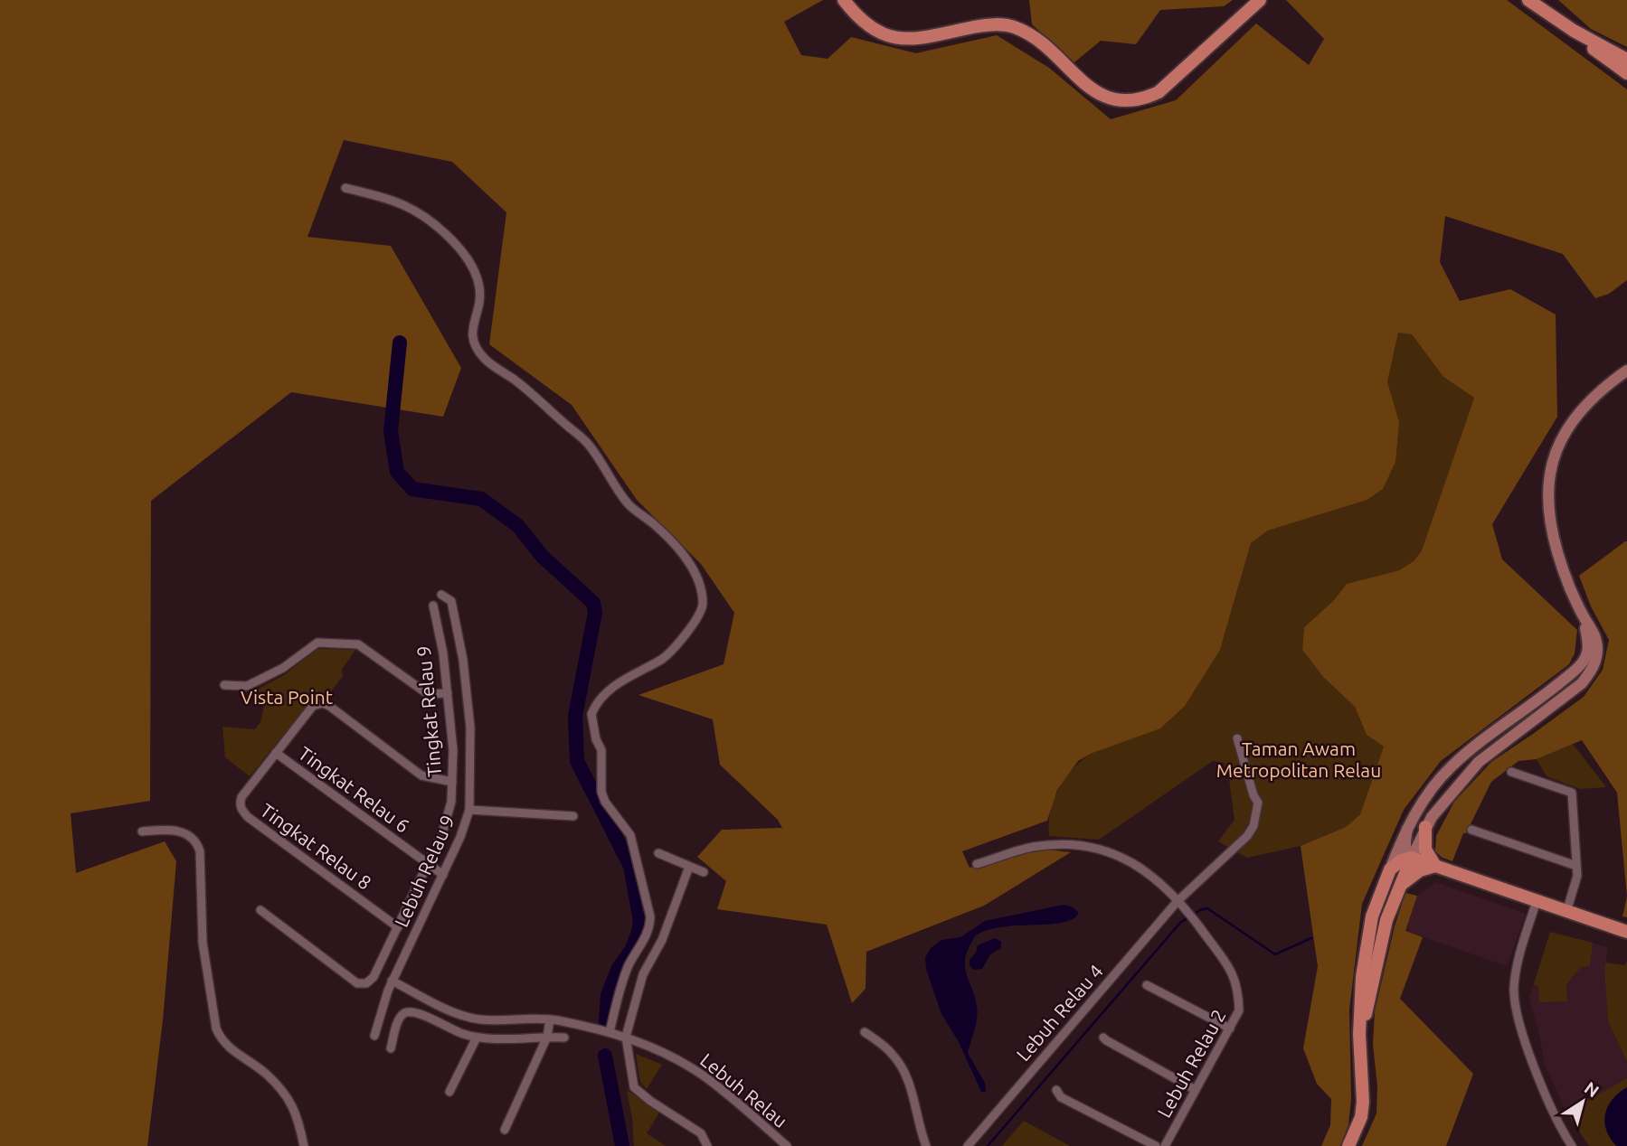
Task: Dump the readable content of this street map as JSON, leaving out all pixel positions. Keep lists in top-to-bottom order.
{
  "streets": {
    "street": [
      "Tingkat Relau 9",
      "Tingkat Relau 6",
      "Tingkat Relau 8",
      "Lebuh Relau 9",
      "Lebuh Relau 4",
      "Lebuh Relau 2",
      "Lebuh Relau"
    ]
  },
  "crossings": [
    ["Tingkat Relau 9", "Tingkat Relau 6"],
    ["Tingkat Relau 9", "Tingkat Relau 8"],
    ["Tingkat Relau 6", "Tingkat Relau 8"],
    ["Tingkat Relau 6", "Lebuh Relau 9"],
    ["Lebuh Relau 9", "Lebuh Relau"],
    ["Lebuh Relau 4", "Lebuh Relau 2"]
  ],
  "parks": ["Vista Point", "Taman Awam Metropolitan Relau"],
  "north": "top right"
}
